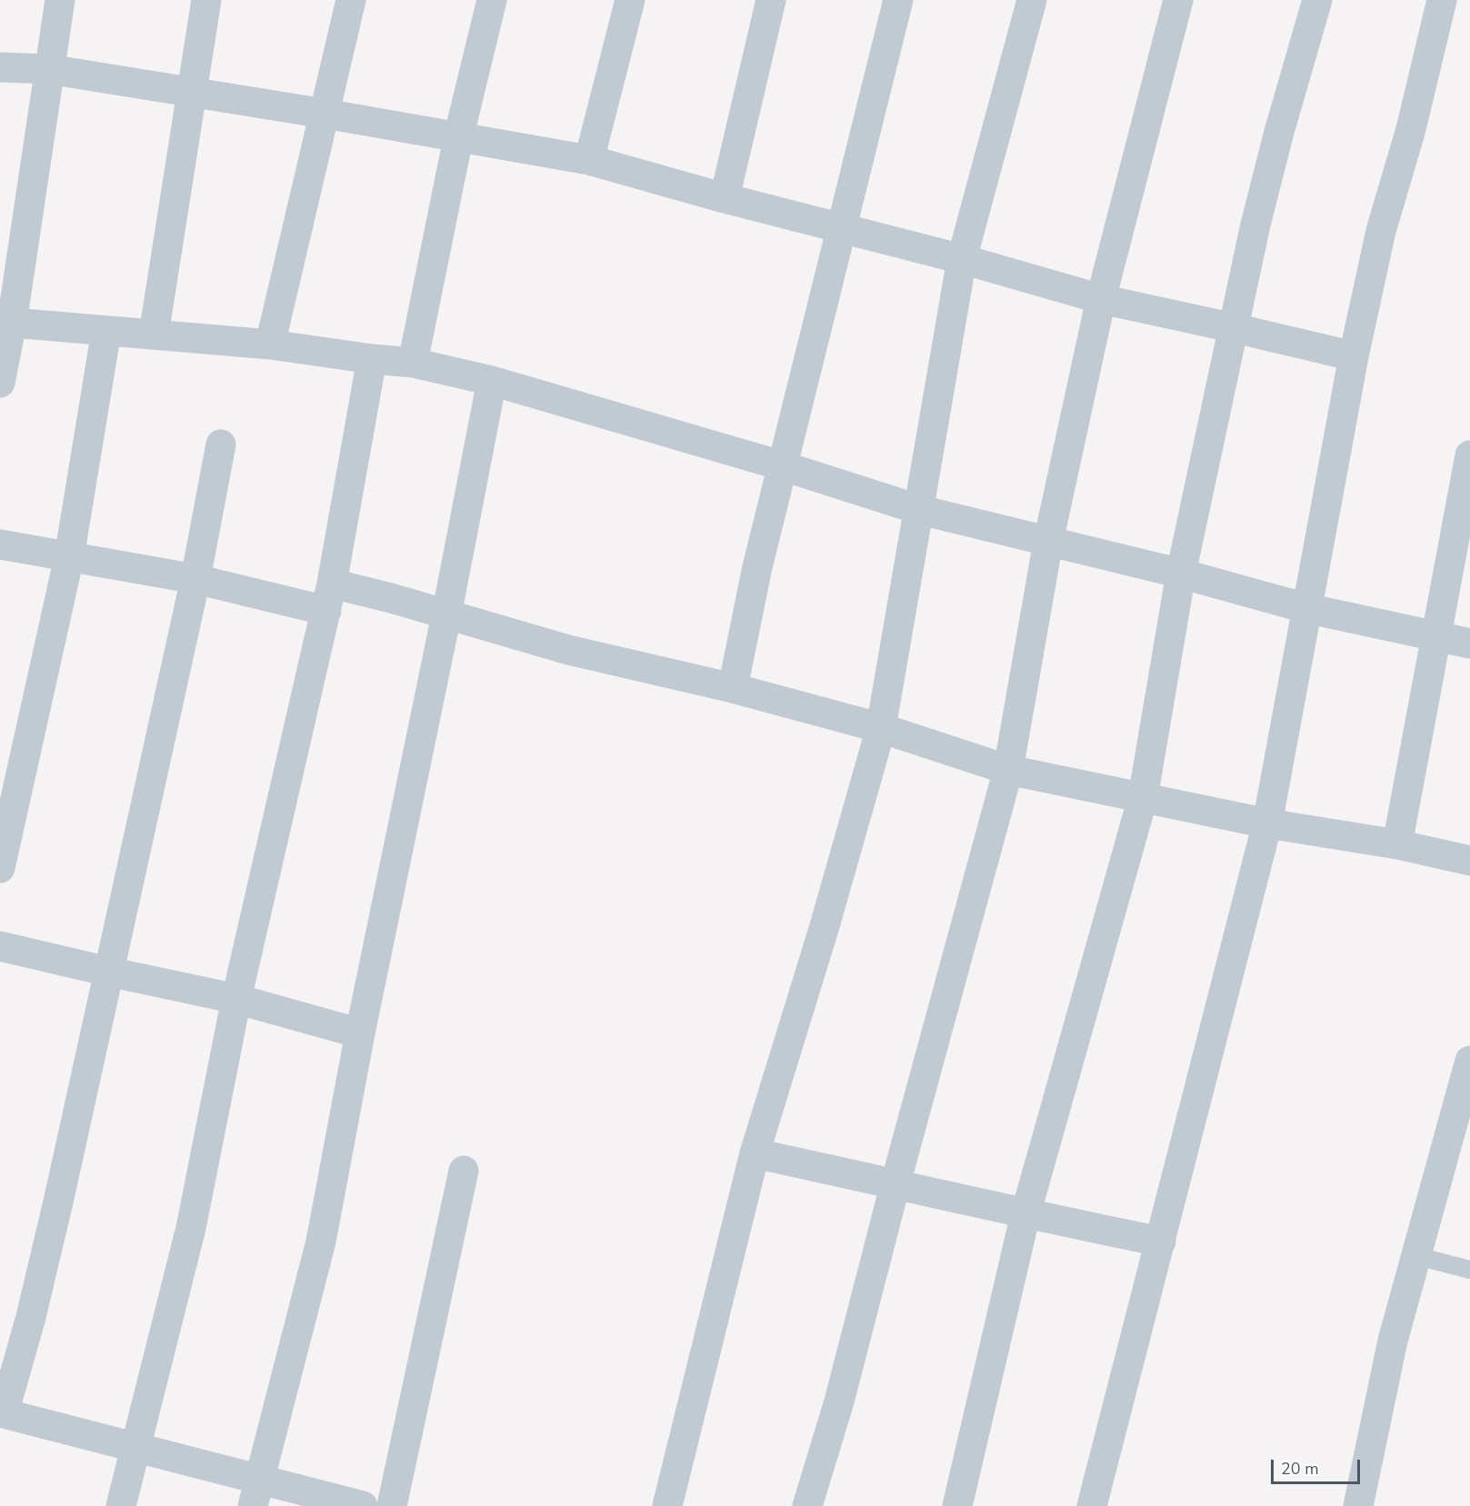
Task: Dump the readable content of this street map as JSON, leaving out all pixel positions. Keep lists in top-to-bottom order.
{
  "scale_bar": "20 m"
}
